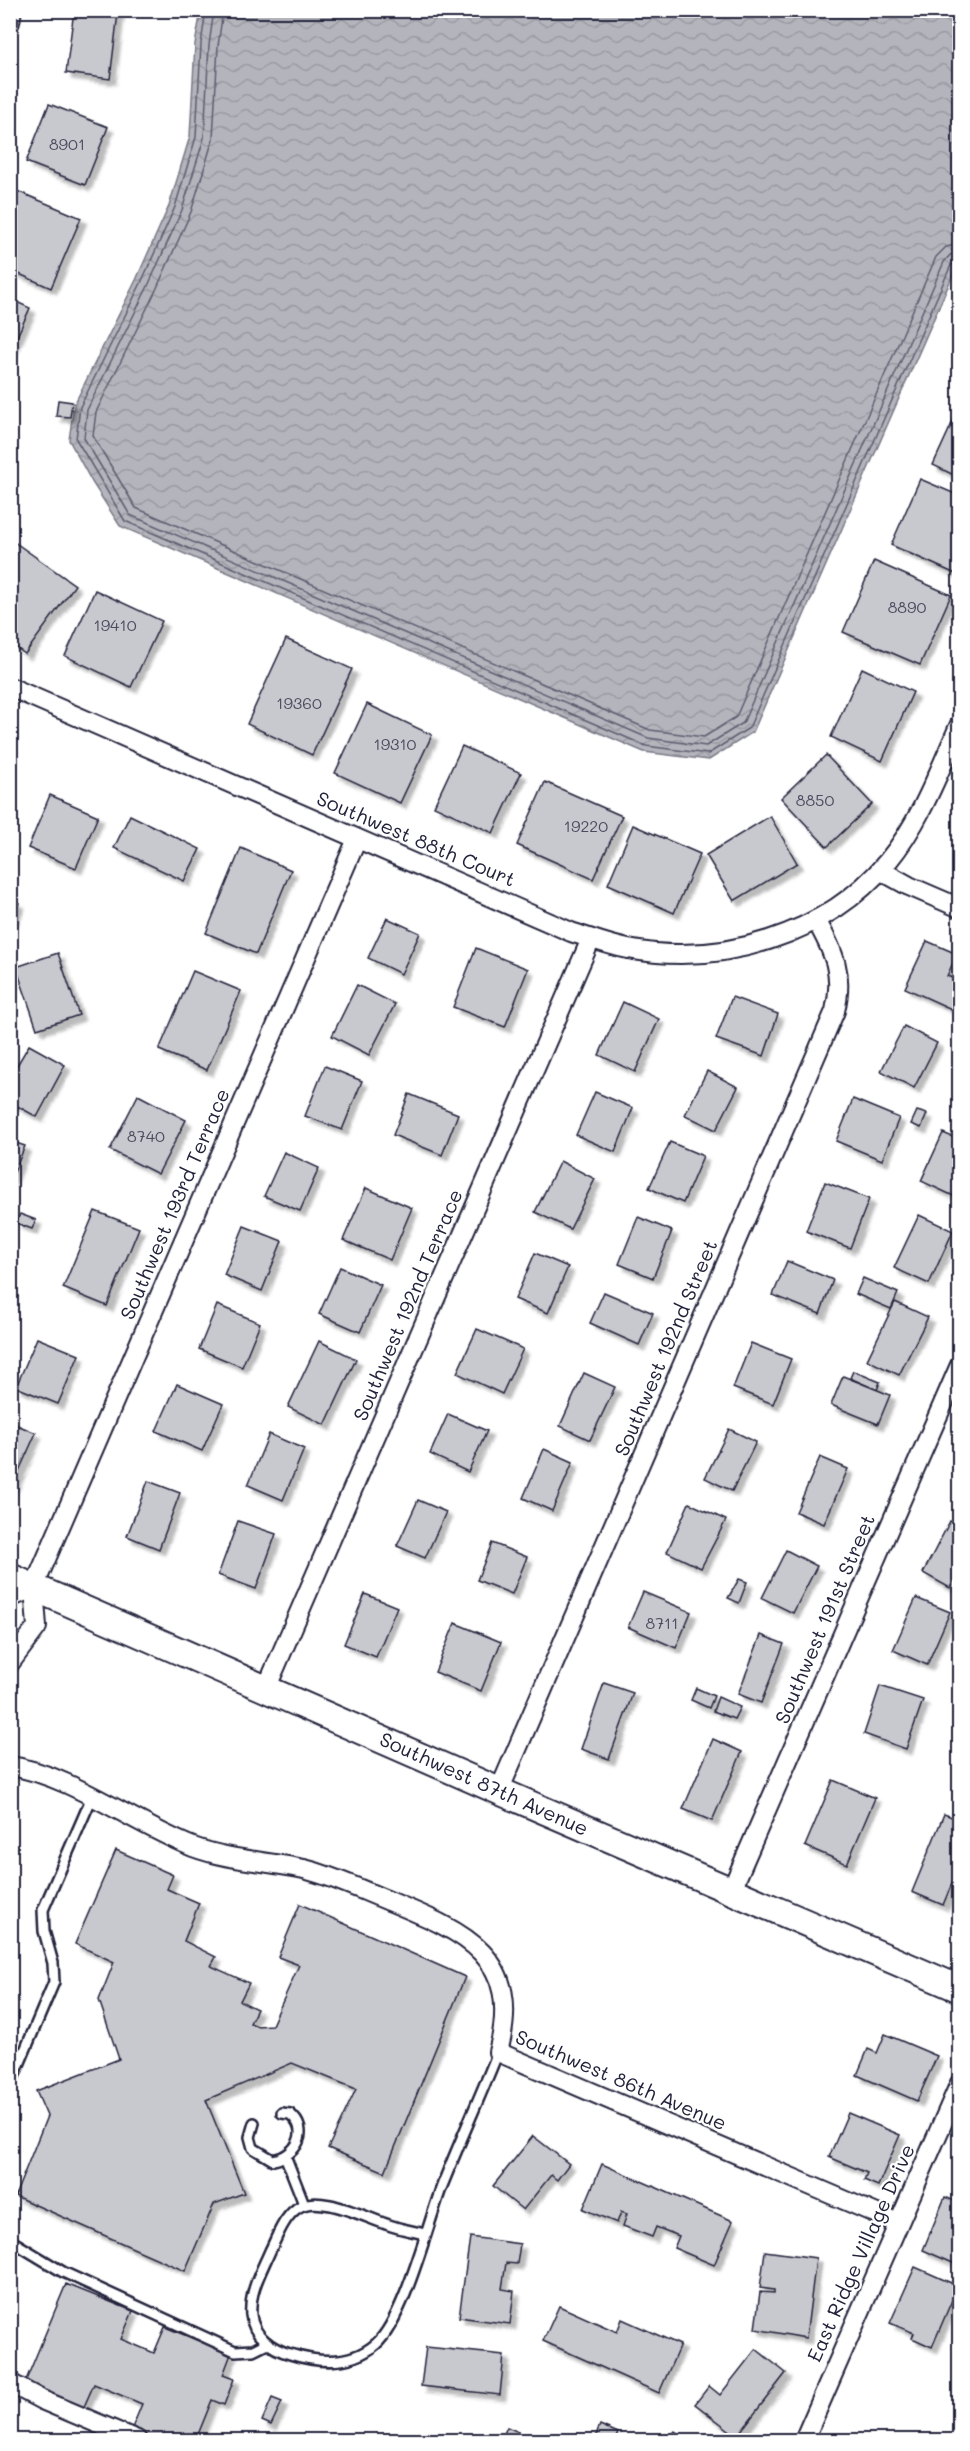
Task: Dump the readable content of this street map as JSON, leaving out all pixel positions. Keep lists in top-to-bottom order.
{
  "streets": {
    "street": [
      "Southwest 88th Court",
      "Southwest 193rd Terrace",
      "Southwest 192nd Terrace",
      "Southwest 192nd Street",
      "Southwest 191st Street",
      "Southwest 87th Avenue",
      "Southwest 86th Avenue",
      "East Ridge Village Drive"
    ]
  },
  "crossings": [
    ["Southwest 88th Court", "Southwest 193rd Terrace"],
    ["Southwest 88th Court", "Southwest 192nd Terrace"],
    ["Southwest 88th Court", "Southwest 192nd Street"],
    ["Southwest 193rd Terrace", "Southwest 87th Avenue"],
    ["Southwest 192nd Terrace", "Southwest 87th Avenue"],
    ["Southwest 192nd Street", "Southwest 87th Avenue"],
    ["Southwest 191st Street", "Southwest 87th Avenue"],
    ["Southwest 86th Avenue", "East Ridge Village Drive"]
  ],
  "house_numbers": [
    "8901",
    "8890",
    "19410",
    "19360",
    "19310",
    "8850",
    "19220",
    "8740",
    "8711"
  ]
}
